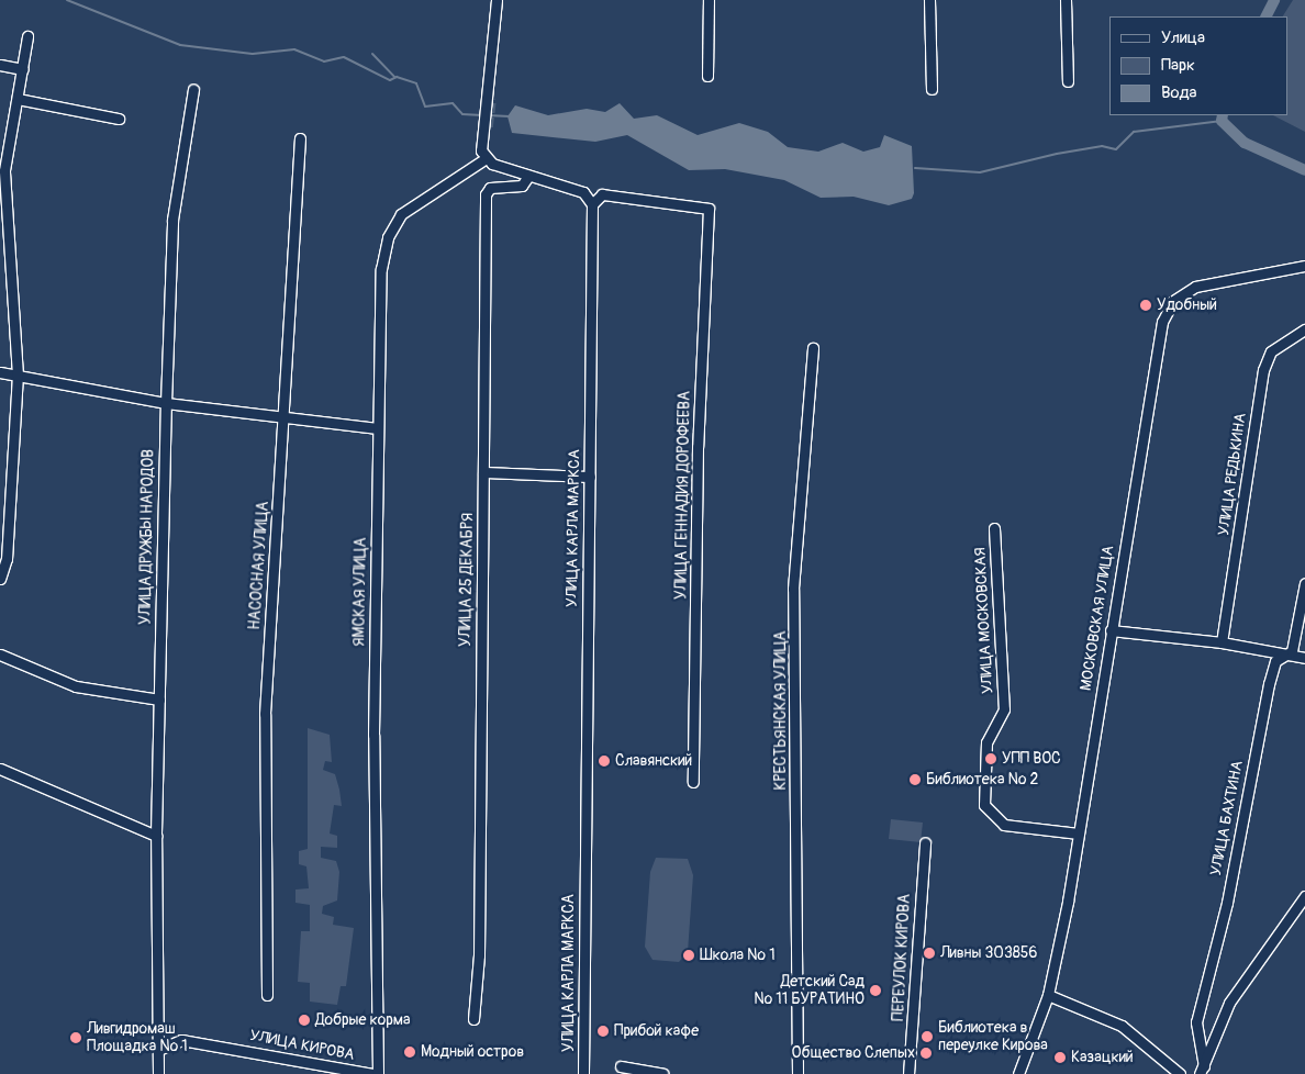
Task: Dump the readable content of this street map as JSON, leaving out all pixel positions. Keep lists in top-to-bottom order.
{
  "streets": {
    "street": [
      "УЛИЦА РЕДЬКИНА",
      "УЛИЦА ГЕННАДИЯ ДОРОФЕЕВА",
      "УЛИЦА КАРЛА МАРКСА",
      "УЛИЦА ДРУЖБЫ НАРОДОВ",
      "НАСОСНАЯ УЛИЦА",
      "УЛИЦА 25 ДЕКАБРЯ",
      "ЯМСКАЯ УЛИЦА",
      "МОСКОВСКАЯ УЛИЦА",
      "УЛИЦА МОСКОВСКАЯ",
      "КРЕСТЬЯНСКАЯ УЛИЦА",
      "УЛИЦА БАХТИНА",
      "ПЕРЕУЛОК КИРОВА",
      "УЛИЦА КИРОВА"
    ]
  },
  "crossings": [
    ["УЛИЦА ГЕННАДИЯ ДОРОФЕЕВА", "УЛИЦА КАРЛА МАРКСА"],
    ["МОСКОВСКАЯ УЛИЦА", "УЛИЦА МОСКОВСКАЯ"]
  ],
  "places": [
    "Удобный",
    "УПП ВОС",
    "Славянский",
    "Библиотека № 2",
    "Ливны 303856",
    "Школа № 1",
    "Детский Сад № 11 БУРАТИНО",
    "Добрые корма",
    "Прибой кафе",
    "Библиотека в переулке Кирова",
    "Ливгидромаш Площадка № 1",
    "Модный остров",
    "Общество Слепых",
    "Казацкий"
  ],
  "legend": ["Улица", "Парк", "Вода"]
}
